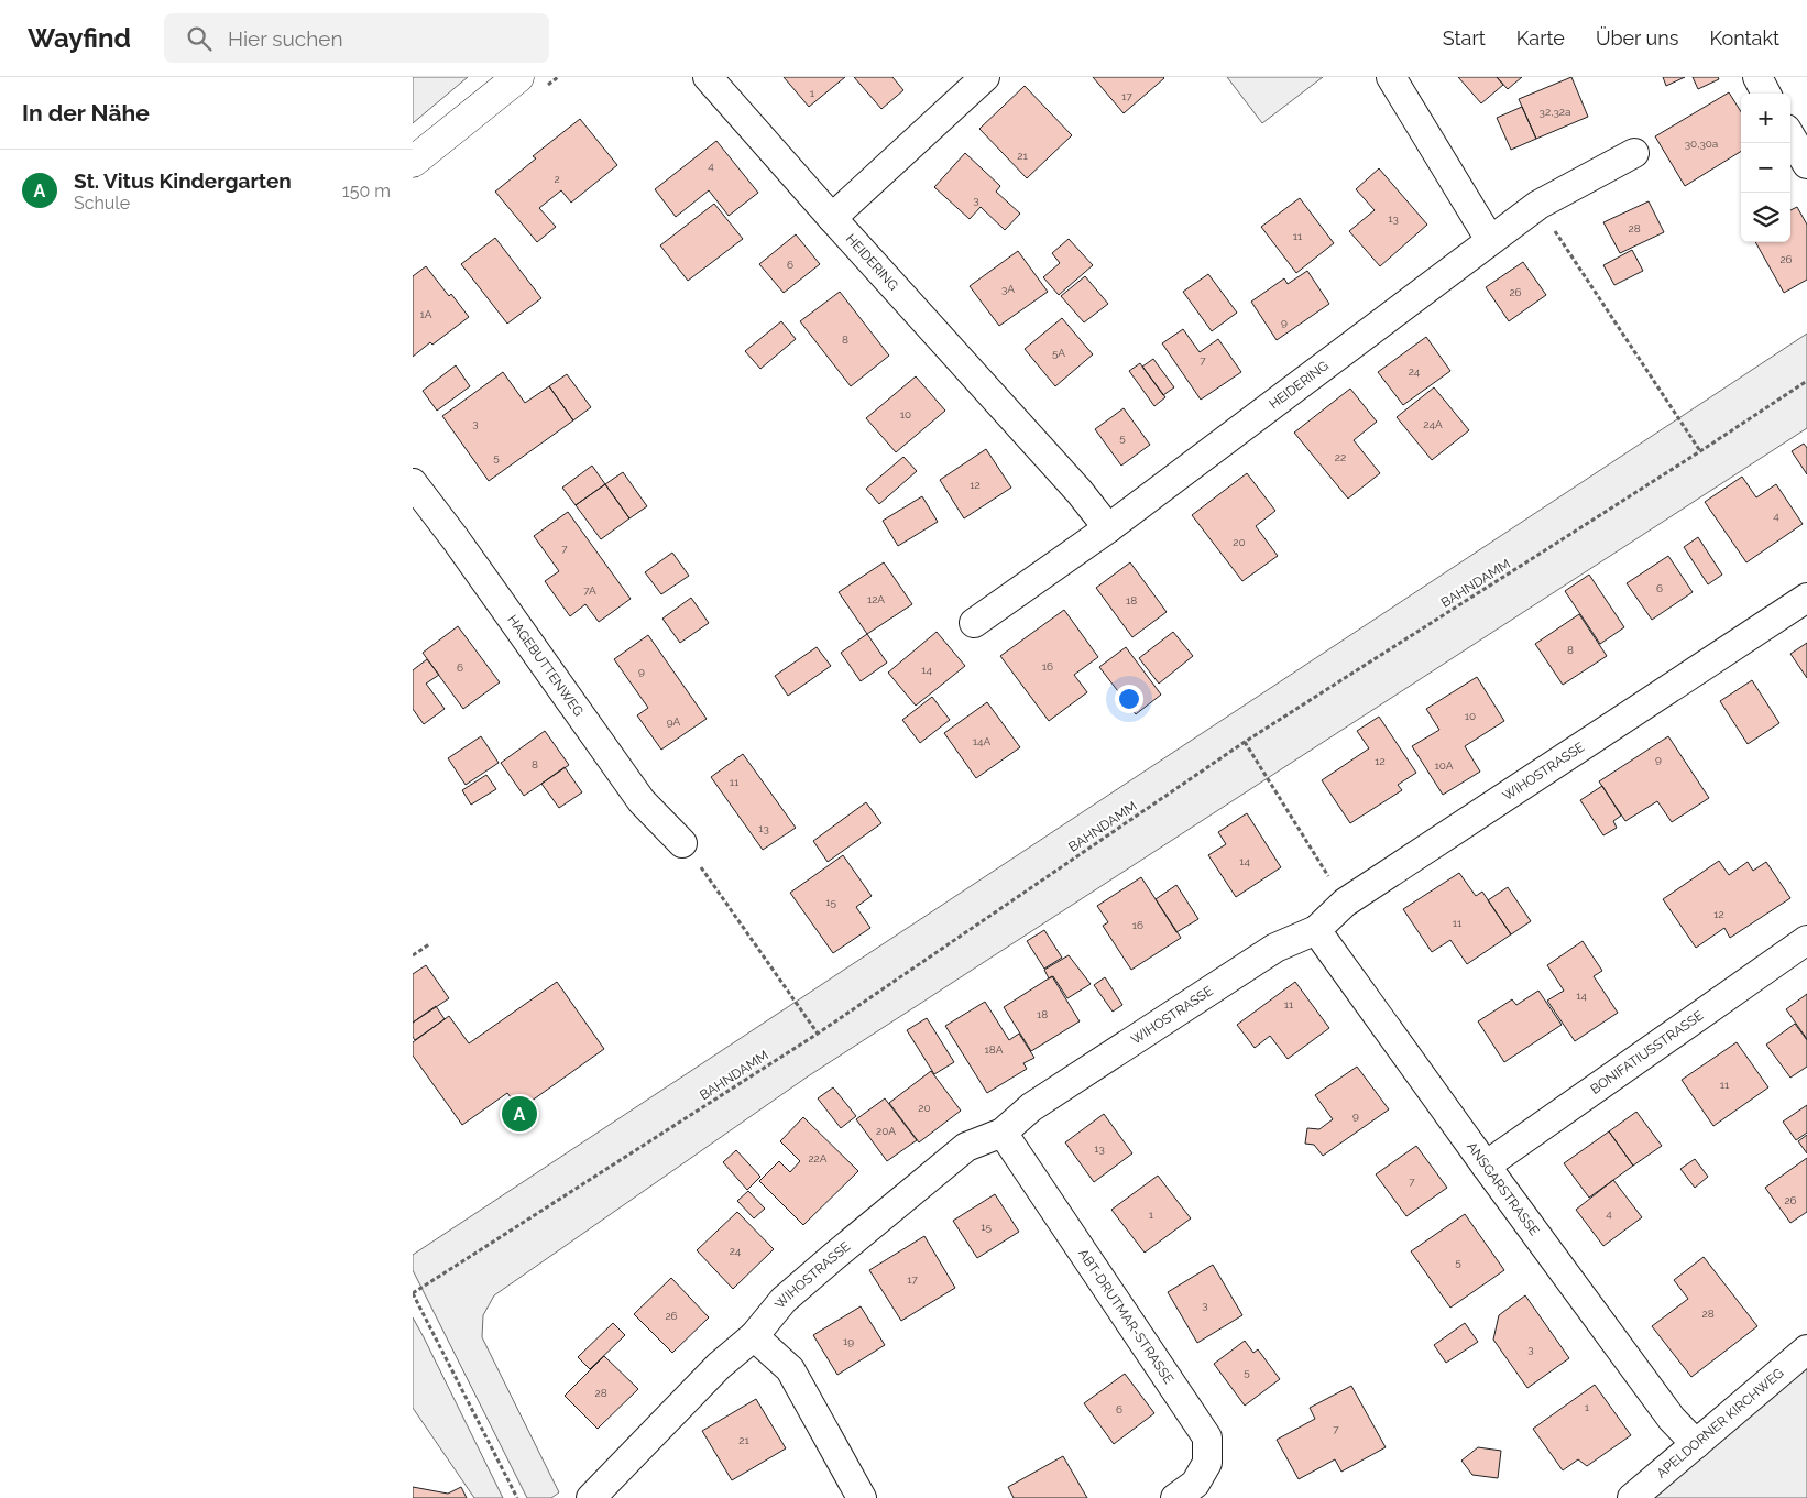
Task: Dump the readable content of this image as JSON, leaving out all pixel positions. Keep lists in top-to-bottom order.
{
  "streets": {
    "street": [
      "HEIDERING",
      "HAGEBUTTENWEG",
      "WIHOSTRASSE",
      "BONIFATIUSSTRASSE",
      "ANSGARSTRASSE",
      "ABT-DRUTMAR-STRASSE",
      "APELDORNER KIRCHWEG"
    ],
    "path": ["BAHNDAMM"]
  },
  "crossings": [
    ["WIHOSTRASSE", "ANSGARSTRASSE"],
    ["WIHOSTRASSE", "ABT-DRUTMAR-STRASSE"],
    ["BONIFATIUSSTRASSE", "ANSGARSTRASSE"],
    ["ANSGARSTRASSE", "APELDORNER KIRCHWEG"]
  ],
  "house_numbers": [
    "1",
    "17",
    "32,32a",
    "30,30a",
    "21",
    "4",
    "2",
    "3",
    "13",
    "28",
    "11",
    "26",
    "6",
    "3A",
    "26",
    "1A",
    "9",
    "8",
    "5A",
    "7",
    "24",
    "10",
    "3",
    "24A",
    "5",
    "5",
    "22",
    "12",
    "4",
    "20",
    "7",
    "6",
    "7A",
    "12A",
    "18",
    "8",
    "16",
    "6",
    "14",
    "9",
    "10",
    "9A",
    "14A",
    "9",
    "12",
    "8",
    "10A",
    "11",
    "13",
    "14",
    "15",
    "12",
    "11",
    "16",
    "14",
    "11",
    "18",
    "18A",
    "11",
    "20",
    "9",
    "20A",
    "13",
    "22A",
    "7",
    "26",
    "4",
    "1",
    "15",
    "24",
    "5",
    "17",
    "3",
    "28",
    "26",
    "19",
    "3",
    "5",
    "28",
    "1",
    "6",
    "7",
    "21"
  ],
  "page": {
    "header": "Wayfind",
    "search": "Hier suchen",
    "nav": [
      "Start",
      "Karte",
      "Über uns",
      "Kontakt"
    ],
    "heading": "In der Nähe",
    "map_buttons": ["+", "−"],
    "list": [
      {
        "mark": "A",
        "name": "St. Vitus Kindergarten",
        "note": "Schule",
        "value": "150 m"
      }
    ],
    "pins": "A"
  }
}
